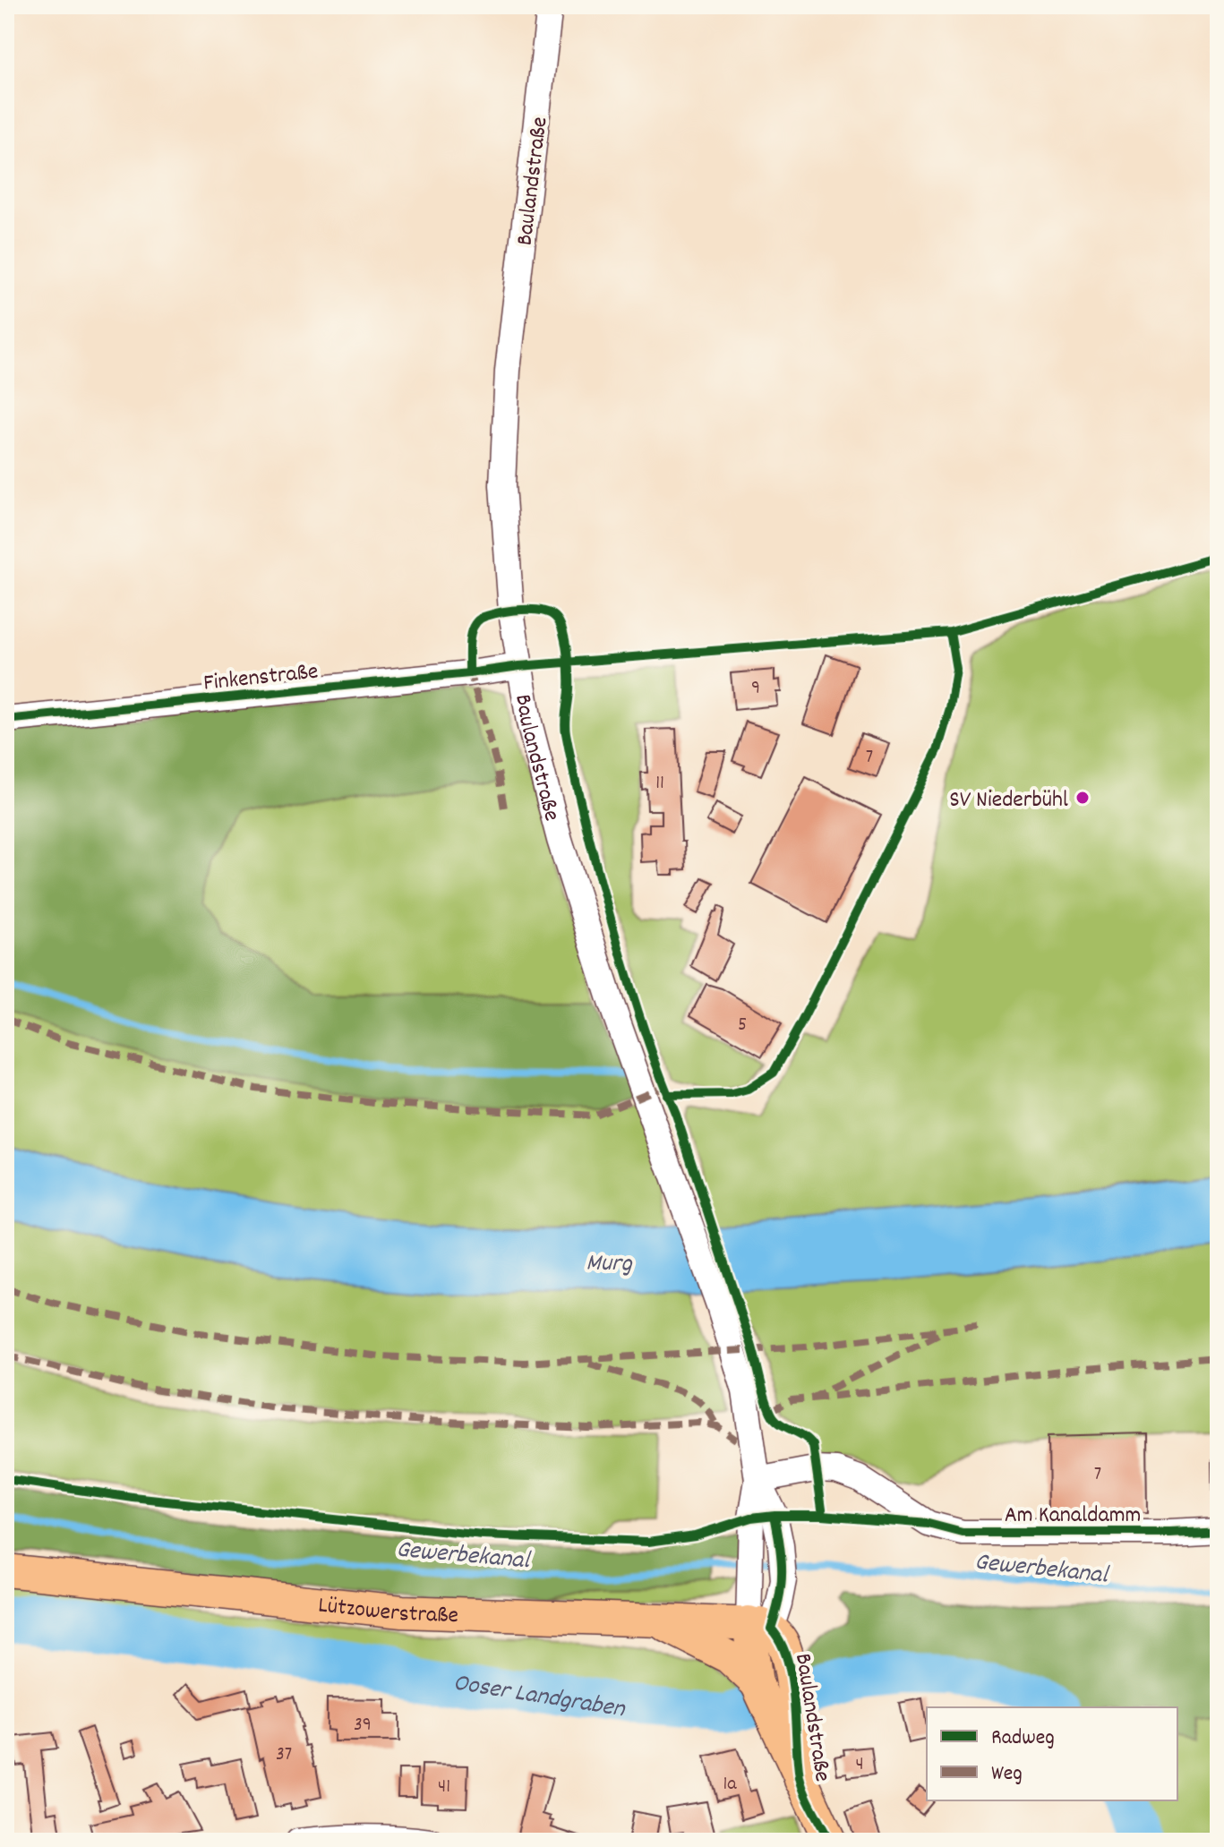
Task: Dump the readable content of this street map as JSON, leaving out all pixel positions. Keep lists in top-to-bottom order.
{
  "streets": {
    "main road": ["Baulandstraße", "Lützowerstraße"],
    "street": ["Finkenstraße", "Am Kanaldamm"]
  },
  "crossings": [
    ["Baulandstraße", "Finkenstraße"],
    ["Baulandstraße", "Am Kanaldamm"],
    ["Baulandstraße", "Lützowerstraße"]
  ],
  "water": ["Murg", "Gewerbekanal", "Ooser Landgraben"],
  "places": ["SV Niederbühl"],
  "house_numbers": [
    "9",
    "7",
    "11",
    "5",
    "7",
    "39",
    "37",
    "4",
    "1a",
    "41"
  ],
  "legend": ["Radweg", "Weg"]
}
